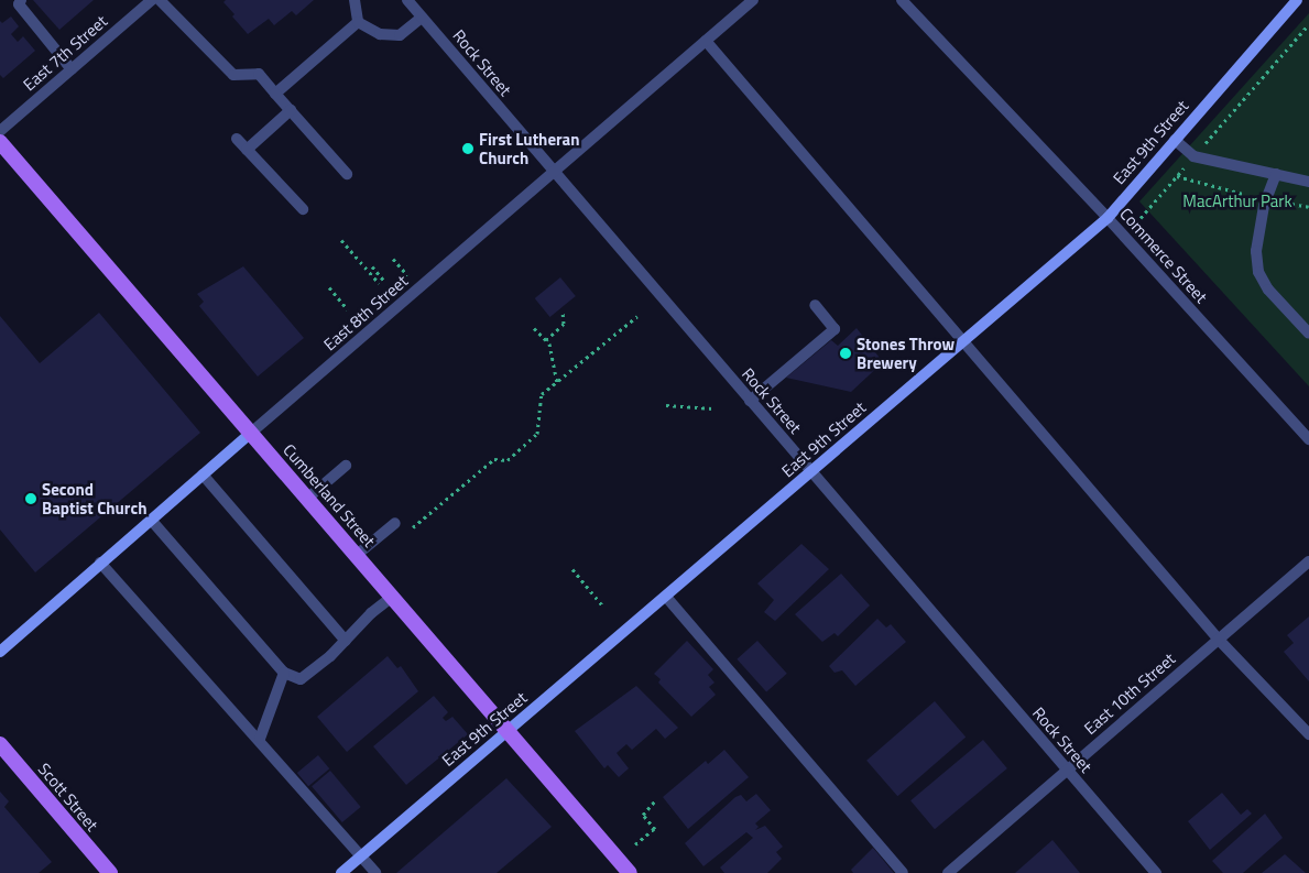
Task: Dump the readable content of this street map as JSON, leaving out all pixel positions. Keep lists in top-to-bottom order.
{
  "streets": {
    "main road": [
      "East 9th Street",
      "East 8th Street",
      "Cumberland Street",
      "Scott Street"
    ],
    "street": [
      "East 7th Street",
      "Rock Street",
      "Commerce Street",
      "East 10th Street"
    ]
  },
  "crossings": [
    ["Rock Street", "East 9th Street"],
    ["Rock Street", "East 8th Street"],
    ["Rock Street", "East 10th Street"],
    ["East 9th Street", "Commerce Street"],
    ["East 9th Street", "Cumberland Street"],
    ["East 8th Street", "Cumberland Street"]
  ],
  "parks": ["MacArthur Park"],
  "places": ["First Lutheran Church", "Stones Throw Brewery", "Second Baptist Church"]
}
